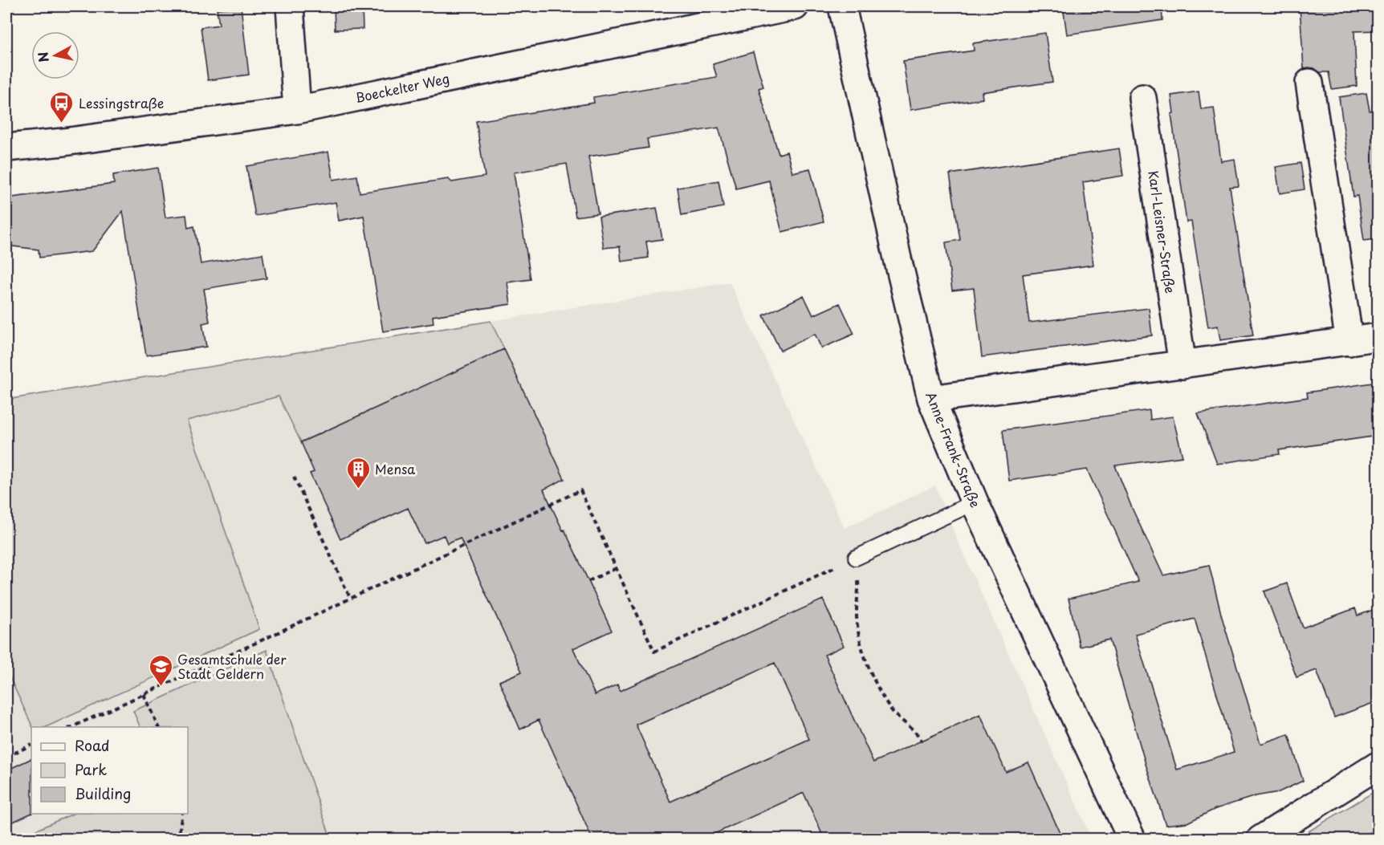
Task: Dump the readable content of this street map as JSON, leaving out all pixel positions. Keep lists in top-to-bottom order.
{
  "streets": {
    "street": ["Boeckelter Weg", "Karl-Leisner-Straße", "Anne-Frank-Straße"]
  },
  "places": {
    "bus stop": ["Lessingstraße"],
    "building": ["Mensa"],
    "school or university": ["Gesamtschule der Stadt Geldern"]
  },
  "legend": ["Road", "Park", "Building"],
  "north": "left"
}
